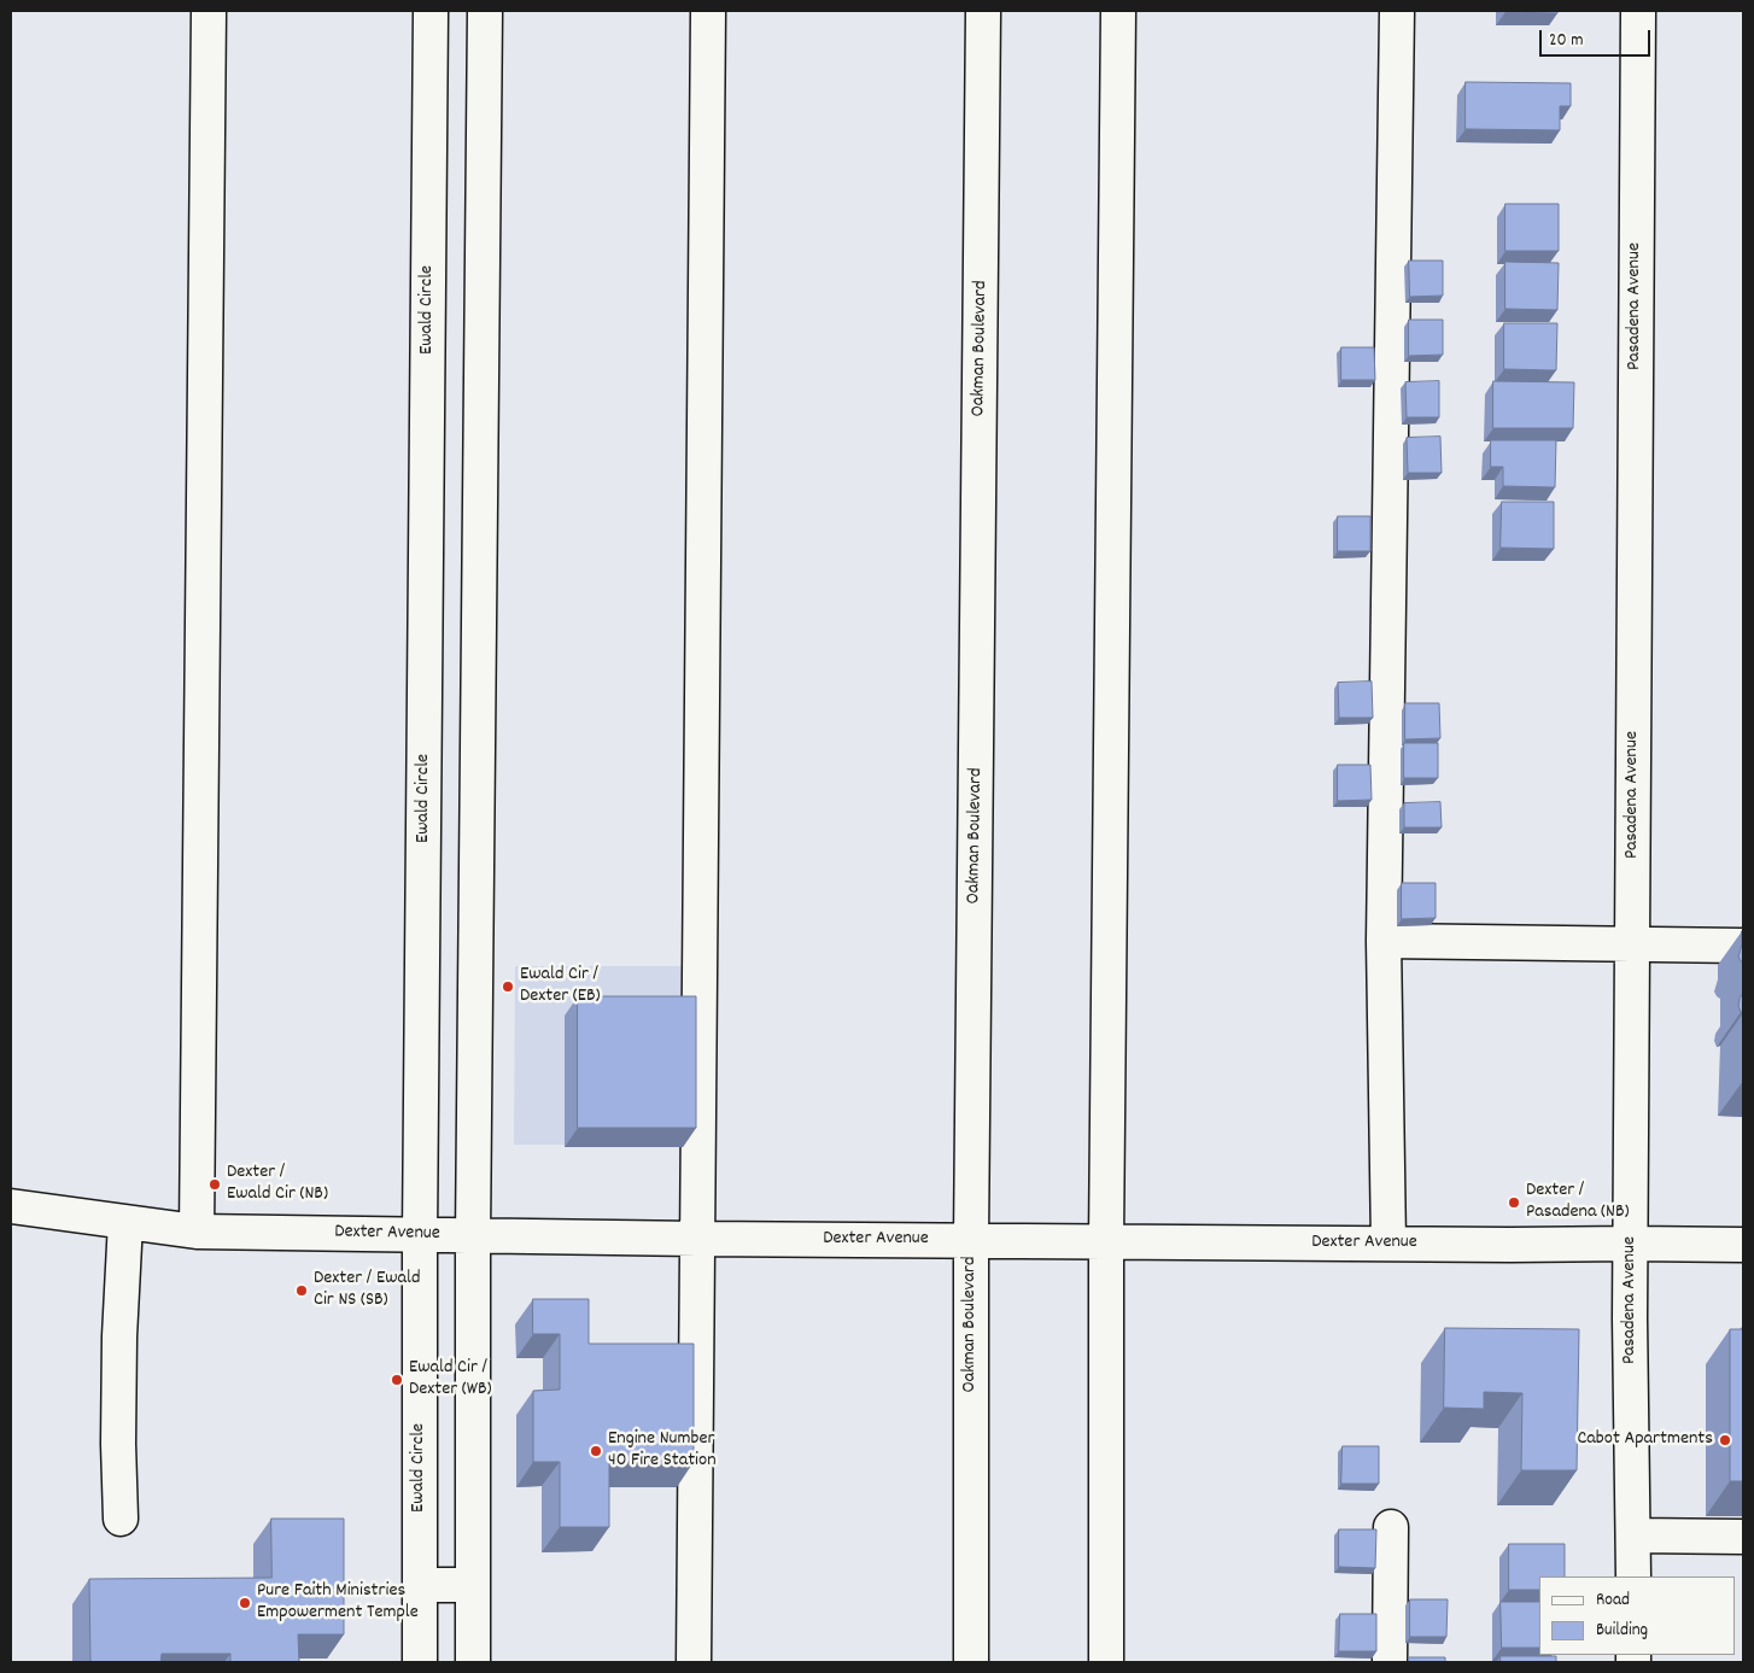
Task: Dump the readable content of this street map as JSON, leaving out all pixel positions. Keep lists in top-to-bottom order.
{
  "streets": {
    "street": [
      "Pasadena Avenue",
      "Ewald Circle",
      "Oakman Boulevard",
      "Dexter Avenue"
    ]
  },
  "crossings": [
    ["Pasadena Avenue", "Dexter Avenue"],
    ["Ewald Circle", "Dexter Avenue"],
    ["Oakman Boulevard", "Dexter Avenue"]
  ],
  "places": [
    "Ewald Cir / Dexter (EB)",
    "Dexter / Ewald Cir (NB)",
    "Dexter / Pasadena (NB)",
    "Dexter / Ewald Cir NS (SB)",
    "Ewald Cir / Dexter (WB)",
    "Cabot Apartments",
    "Engine Number 40 Fire Station",
    "Pure Faith Ministries Empowerment Temple"
  ],
  "legend": ["Road", "Building"],
  "scale_bar": "20 m"
}
